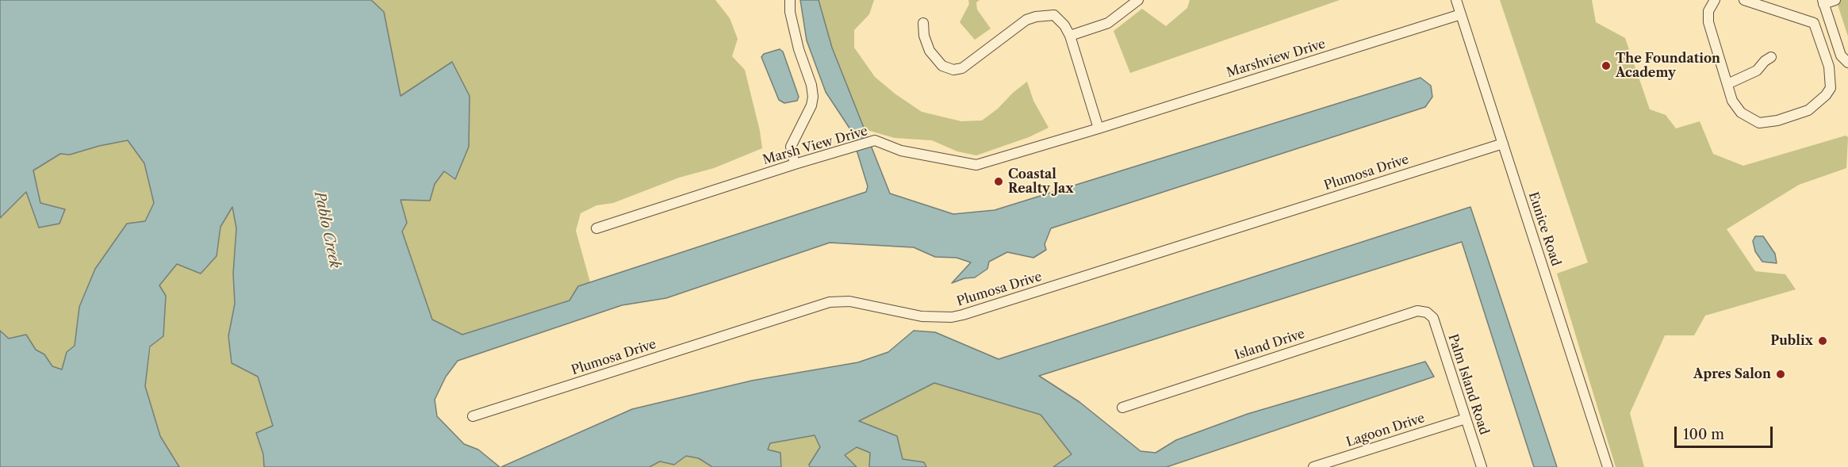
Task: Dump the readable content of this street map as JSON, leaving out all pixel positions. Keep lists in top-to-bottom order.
{
  "streets": {
    "street": [
      "Marshview Drive",
      "Marsh View Drive",
      "Plumosa Drive",
      "Eunice Road",
      "Island Drive",
      "Palm Island Road",
      "Lagoon Drive"
    ]
  },
  "crossings": [
    ["Marshview Drive", "Marsh View Drive"],
    ["Marshview Drive", "Eunice Road"],
    ["Plumosa Drive", "Eunice Road"],
    ["Island Drive", "Palm Island Road"],
    ["Palm Island Road", "Lagoon Drive"]
  ],
  "water": ["Pablo Creek"],
  "places": [
    "The Foundation Academy",
    "Coastal Realty Jax",
    "Publix",
    "Apres Salon"
  ],
  "scale_bar": "100 m"
}
